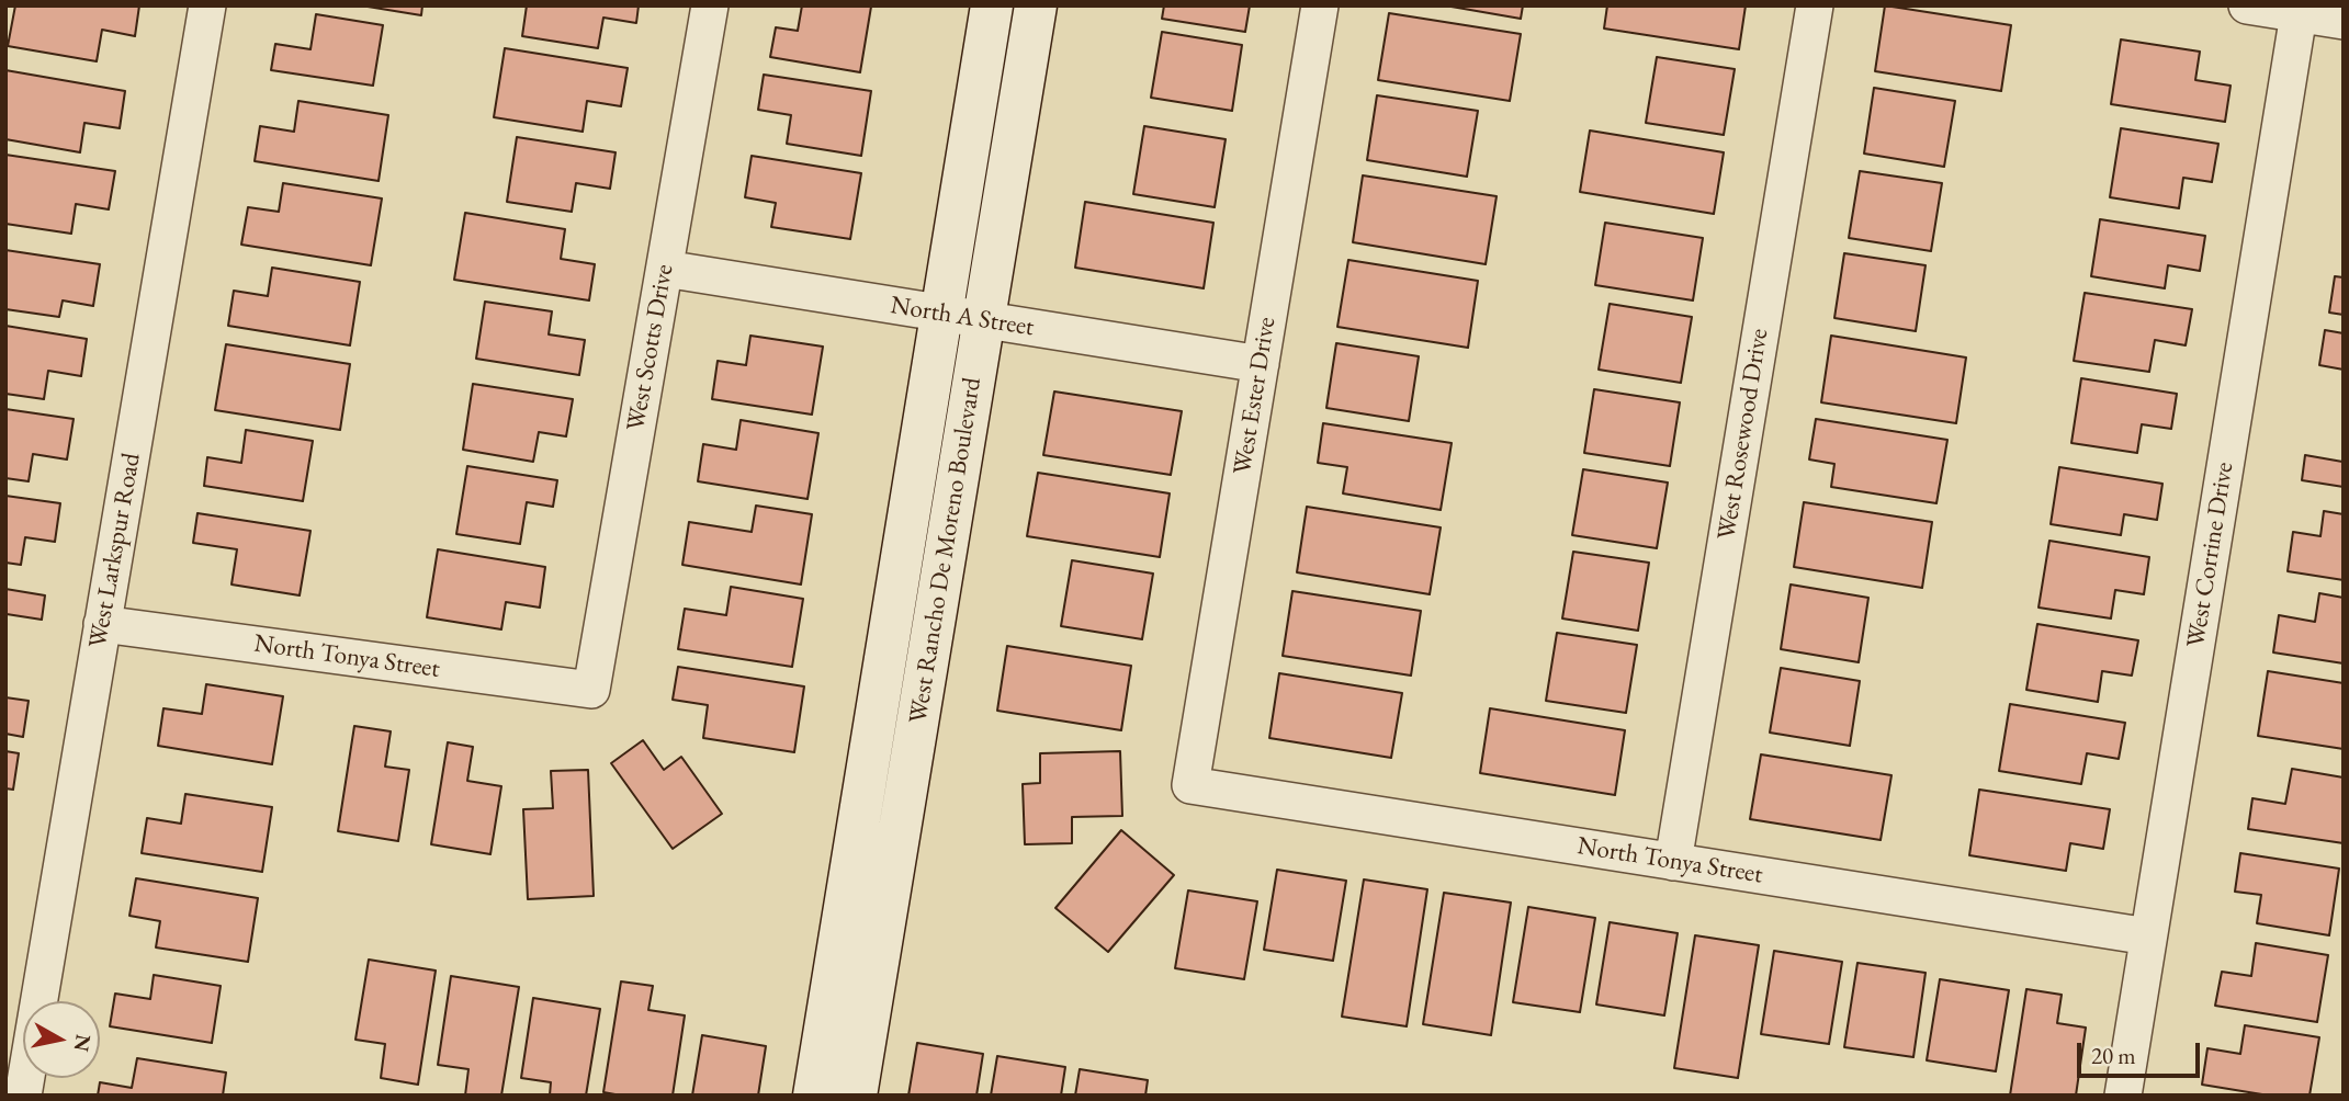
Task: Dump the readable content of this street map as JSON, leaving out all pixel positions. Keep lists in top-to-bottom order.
{
  "streets": {
    "street": [
      "North A Street",
      "West Scotts Drive",
      "West Ester Drive",
      "West Rosewood Drive",
      "West Larkspur Road",
      "West Rancho De Moreno Boulevard",
      "West Corrine Drive",
      "North Tonya Street"
    ]
  },
  "crossings": [
    ["North A Street", "West Scotts Drive"],
    ["North A Street", "West Ester Drive"],
    ["North A Street", "West Rancho De Moreno Boulevard"],
    ["West Scotts Drive", "North Tonya Street"],
    ["West Ester Drive", "North Tonya Street"],
    ["West Rosewood Drive", "North Tonya Street"],
    ["West Larkspur Road", "North Tonya Street"],
    ["West Corrine Drive", "North Tonya Street"]
  ],
  "scale_bar": "20 m",
  "north": "right"
}
